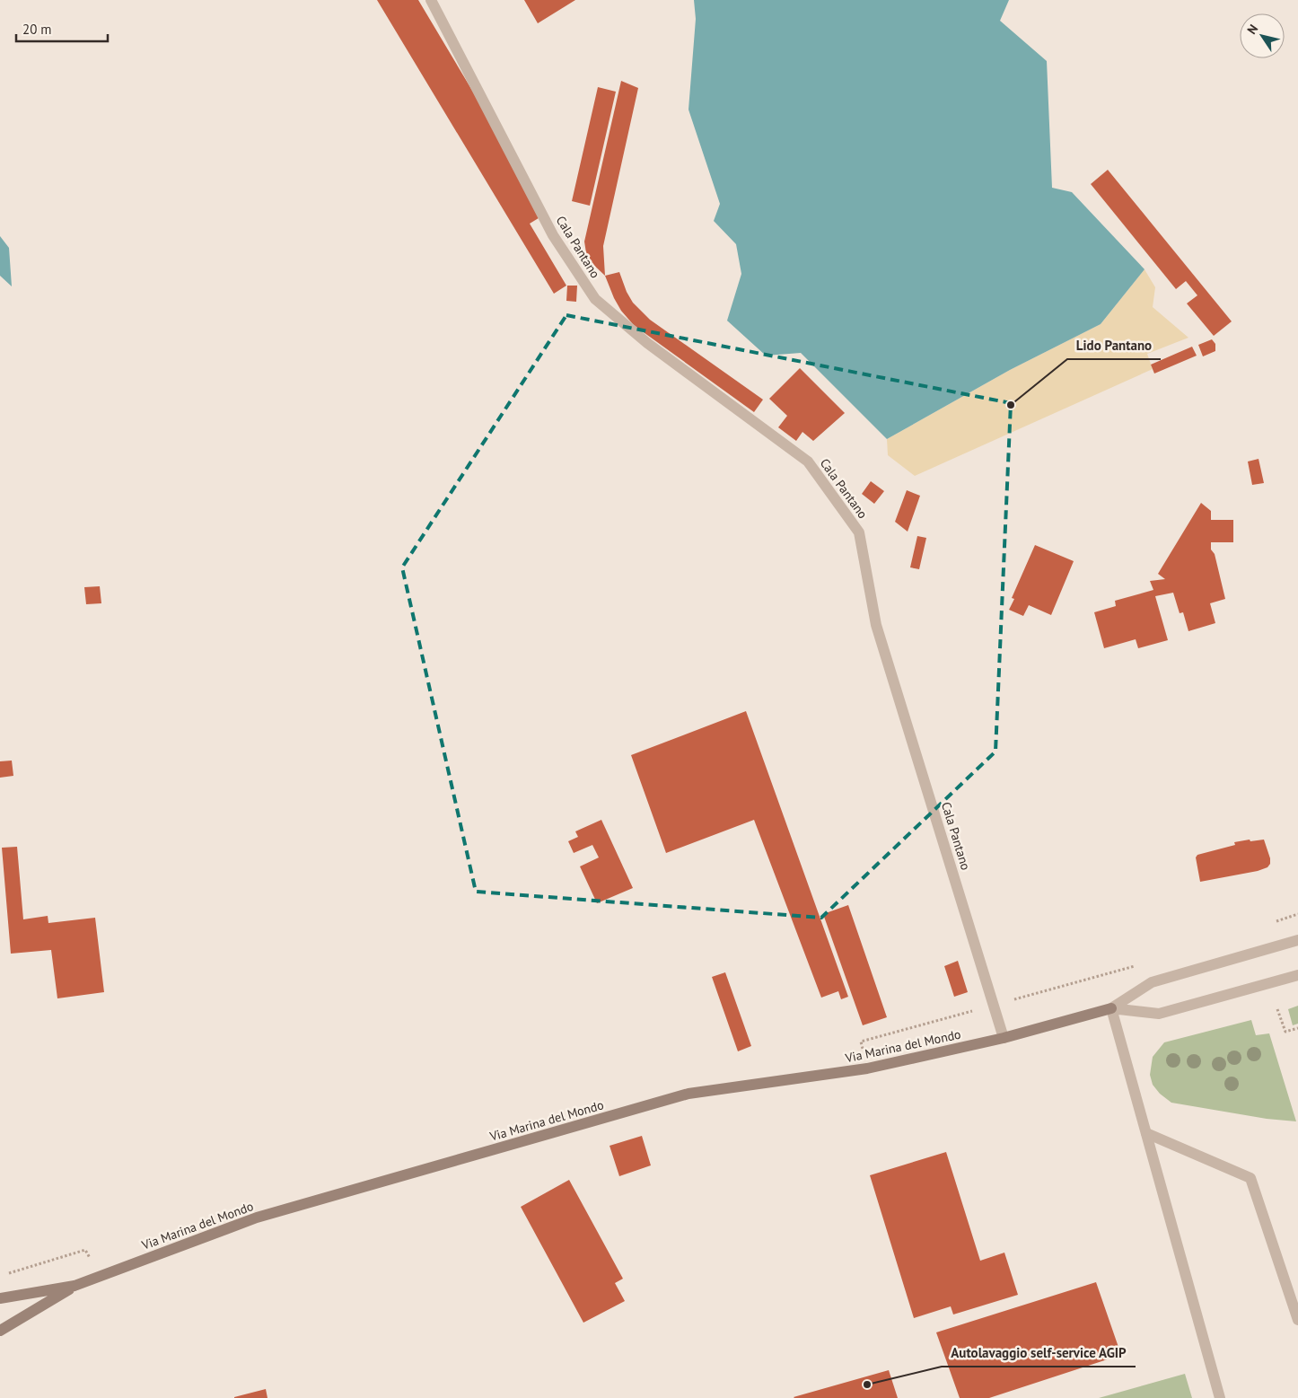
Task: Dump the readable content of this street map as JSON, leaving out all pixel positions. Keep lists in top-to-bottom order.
{
  "streets": {
    "street": ["Cala Pantano", "Via Marina del Mondo"]
  },
  "crossings": [
    ["Cala Pantano", "Via Marina del Mondo"]
  ],
  "places": ["Lido Pantano", "Autolavaggio self-service AGIP"],
  "scale_bar": "20 m",
  "north": "top left"
}
